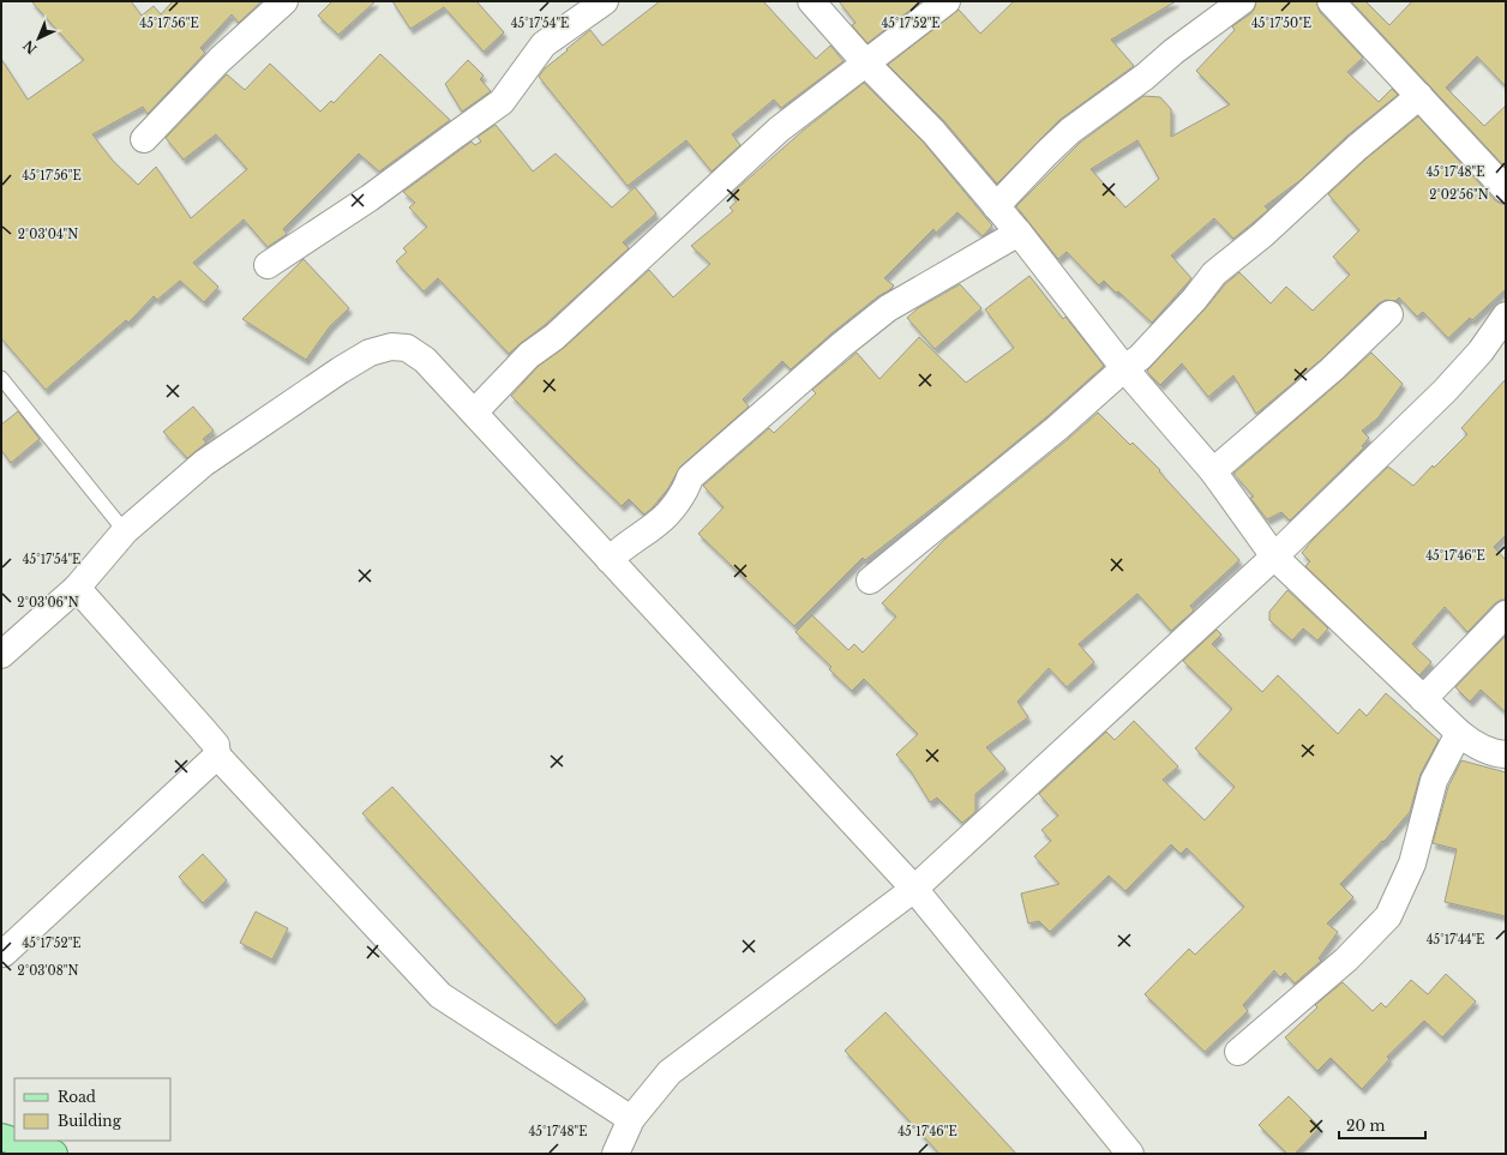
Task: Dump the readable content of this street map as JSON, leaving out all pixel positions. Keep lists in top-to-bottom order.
{
  "legend": ["Road", "Building"],
  "scale_bar": "20 m",
  "north": "bottom left",
  "coordinates": [
    "45°17'54\"E",
    "45°17'52\"E",
    "45°17'50\"E",
    "45°17'56\"E",
    "45°17'48\"E",
    "2°02'56\"N",
    "2°03'04\"N",
    "45°17'46\"E",
    "2°03'06\"N",
    "45°17'44\"E",
    "2°03'08\"N"
  ]
}
